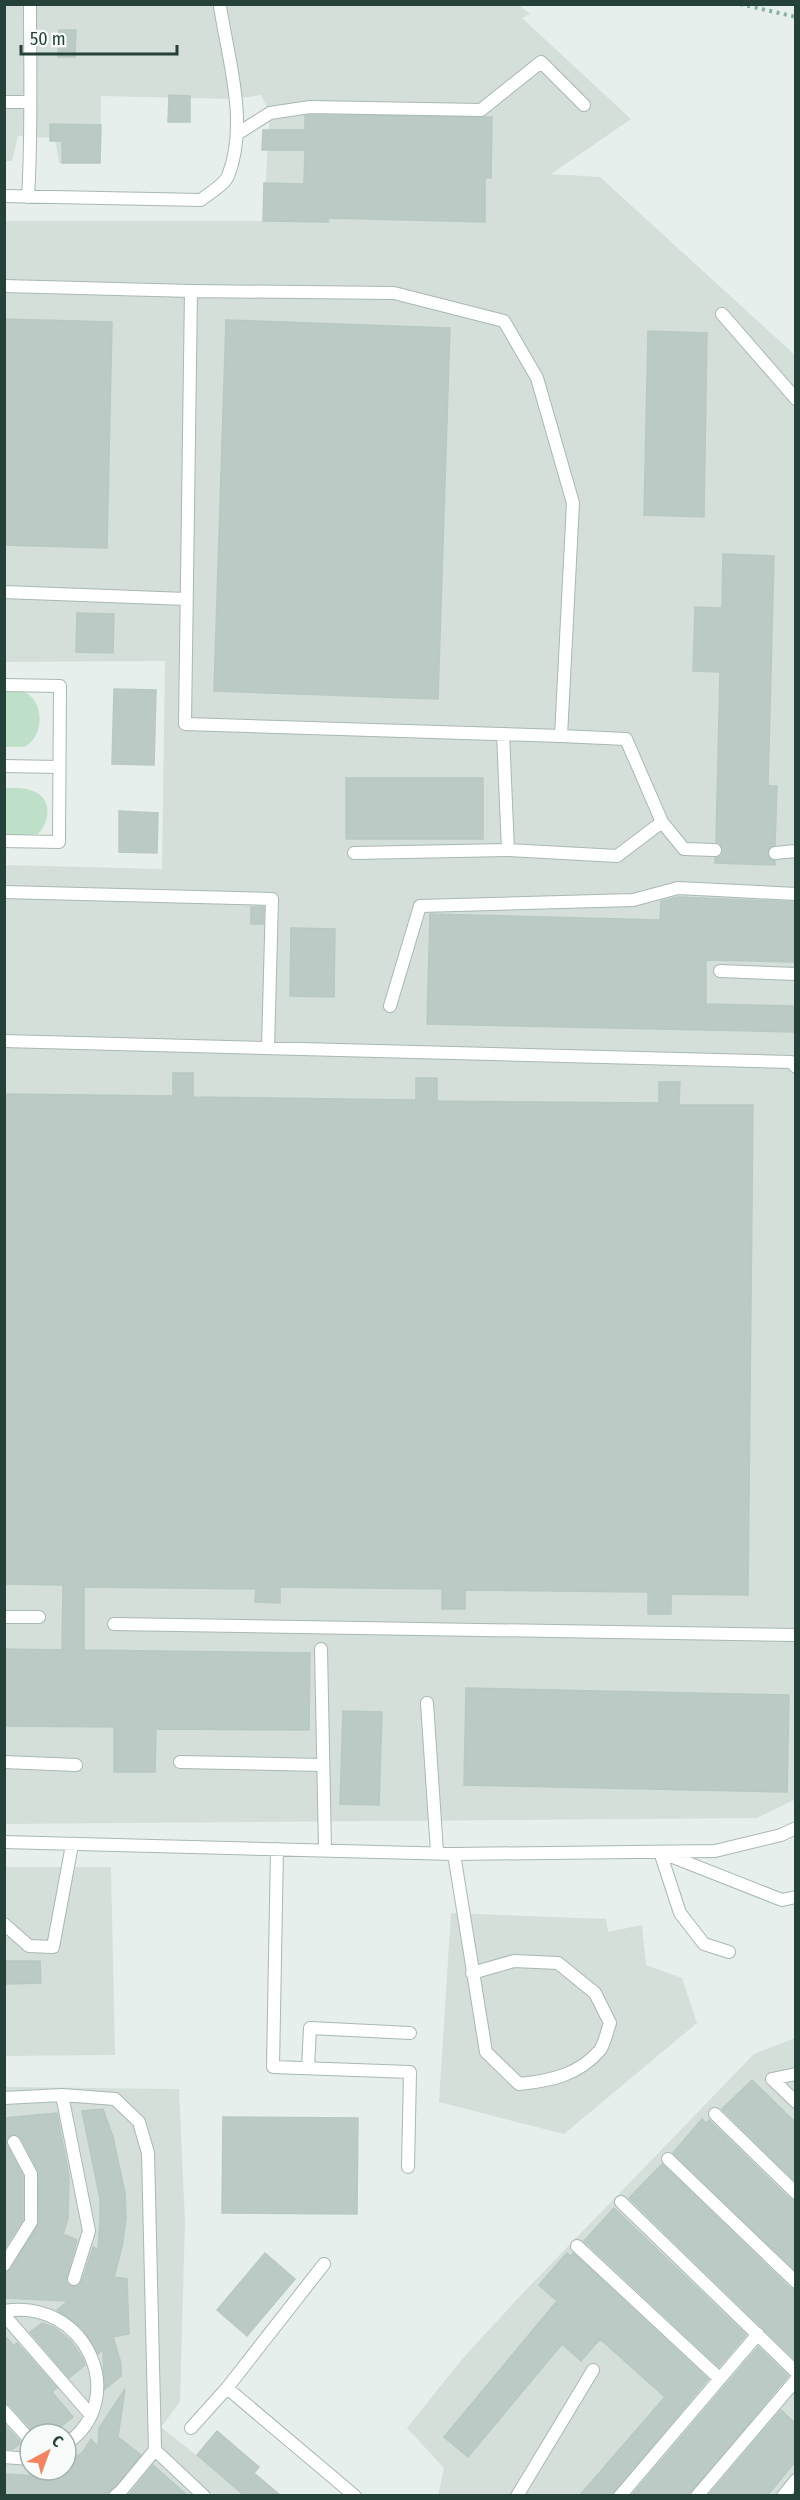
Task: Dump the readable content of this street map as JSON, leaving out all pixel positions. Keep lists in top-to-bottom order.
{
  "scale_bar": "50 m",
  "north": "top right"
}
